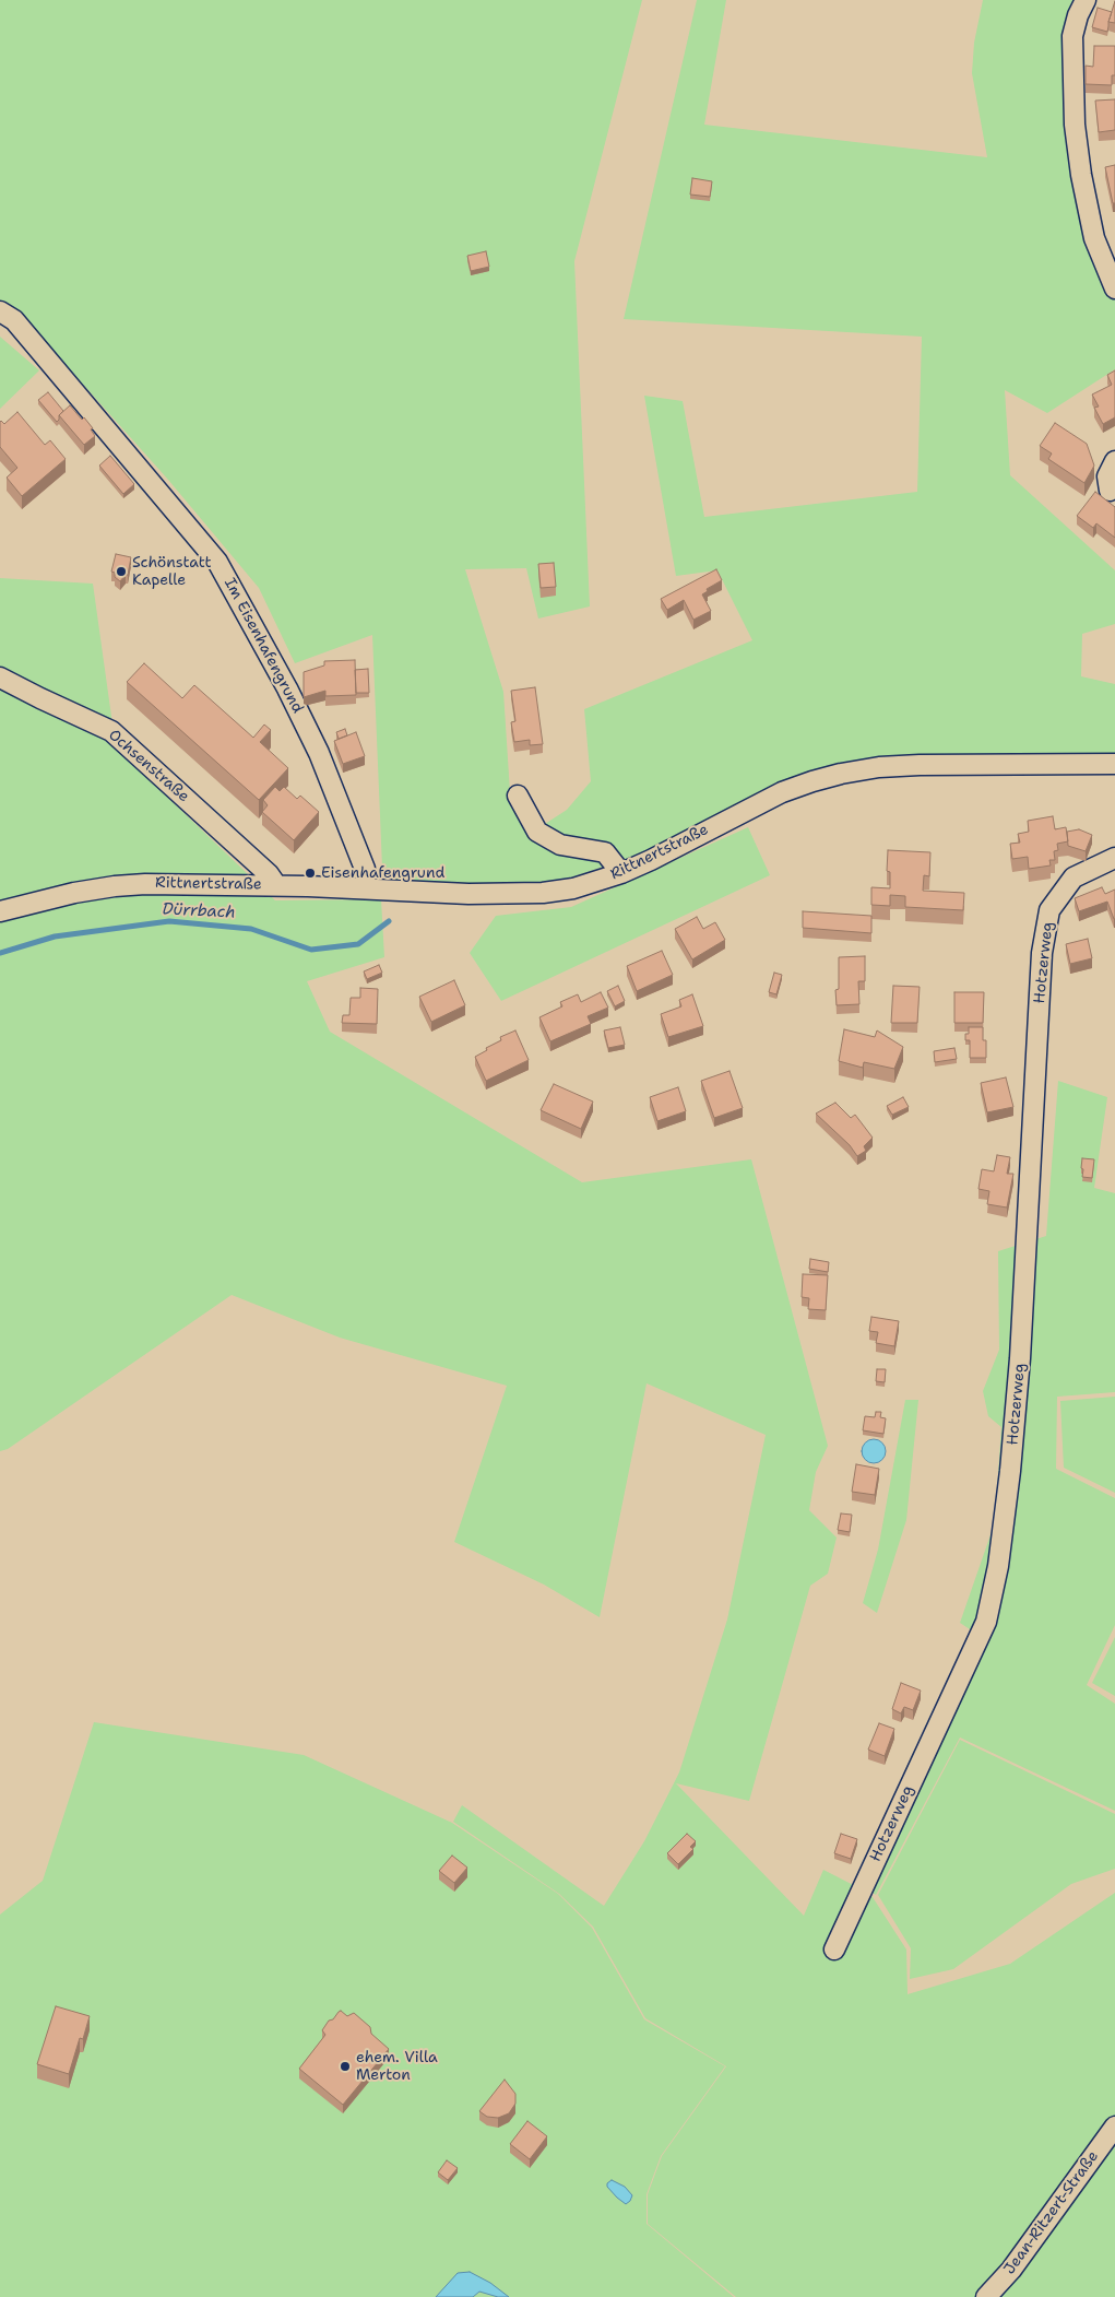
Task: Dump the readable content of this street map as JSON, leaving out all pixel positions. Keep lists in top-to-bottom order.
{
  "streets": {
    "street": [
      "Im Eisenhafengrund",
      "Ochsenstraße",
      "Rittnertstraße",
      "Hotzerweg",
      "Jean-Ritzert-Straße"
    ]
  },
  "crossings": [
    ["Im Eisenhafengrund", "Rittnertstraße"],
    ["Ochsenstraße", "Rittnertstraße"]
  ],
  "water": ["Dürrbach"],
  "places": ["Schönstatt Kapelle", "Eisenhafengrund", "ehem. Villa Merton"]
}
